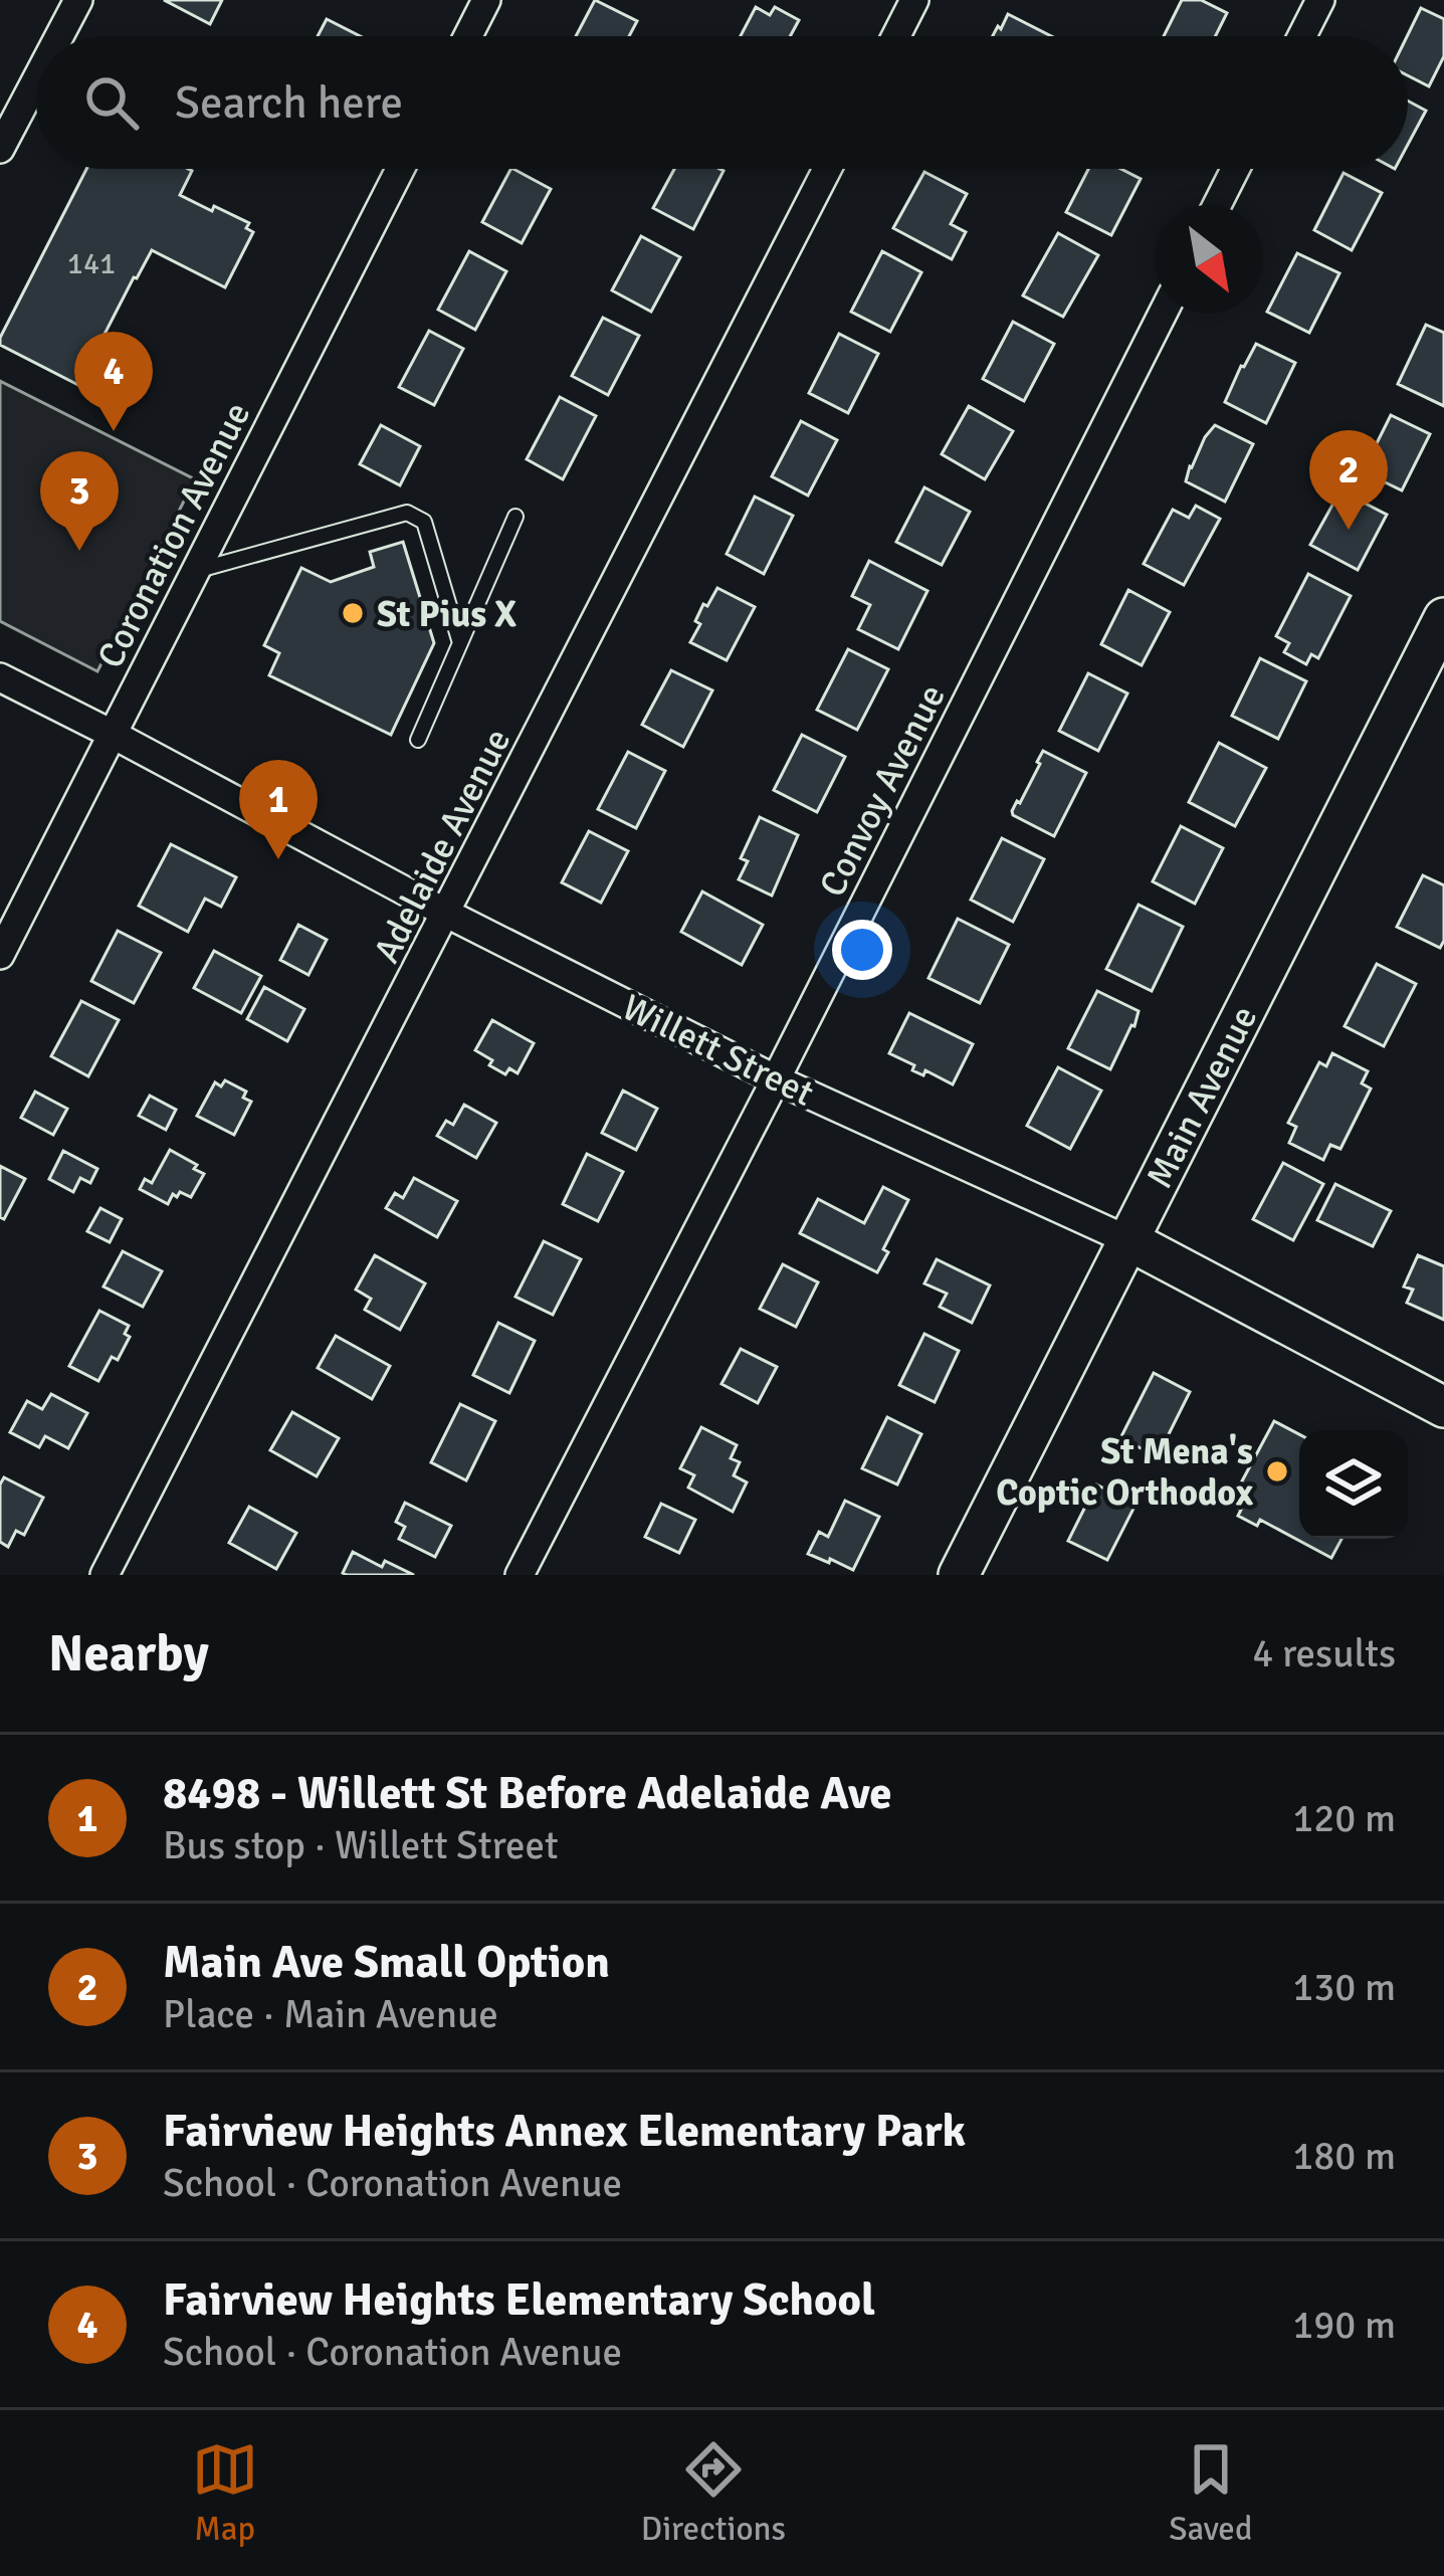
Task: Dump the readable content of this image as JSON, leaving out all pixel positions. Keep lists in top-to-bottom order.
{
  "streets": {
    "street": [
      "Coronation Avenue",
      "Convoy Avenue",
      "Adelaide Avenue",
      "Willett Street",
      "Main Avenue"
    ]
  },
  "crossings": [
    ["Coronation Avenue", "Willett Street"],
    ["Convoy Avenue", "Willett Street"],
    ["Adelaide Avenue", "Willett Street"],
    ["Willett Street", "Main Avenue"]
  ],
  "places": ["St Pius X", "St Mena's Coptic Orthodox"],
  "house_numbers": ["141"],
  "north": "bottom right",
  "page": {
    "search": "Search here",
    "pins": [
      "4",
      "2",
      "3",
      "1"
    ],
    "heading": ["Nearby", "4 results"],
    "list": [
      {
        "mark": "1",
        "name": "8498 - Willett St Before Adelaide Ave",
        "note": "Bus stop · Willett Street",
        "value": "120 m"
      },
      {
        "mark": "2",
        "name": "Main Ave Small Option",
        "note": "Place · Main Avenue",
        "value": "130 m"
      },
      {
        "mark": "3",
        "name": "Fairview Heights Annex Elementary Park",
        "note": "School · Coronation Avenue",
        "value": "180 m"
      },
      {
        "mark": "4",
        "name": "Fairview Heights Elementary School",
        "note": "School · Coronation Avenue",
        "value": "190 m"
      }
    ],
    "nav": ["Map", "Directions", "Saved"]
  }
}
